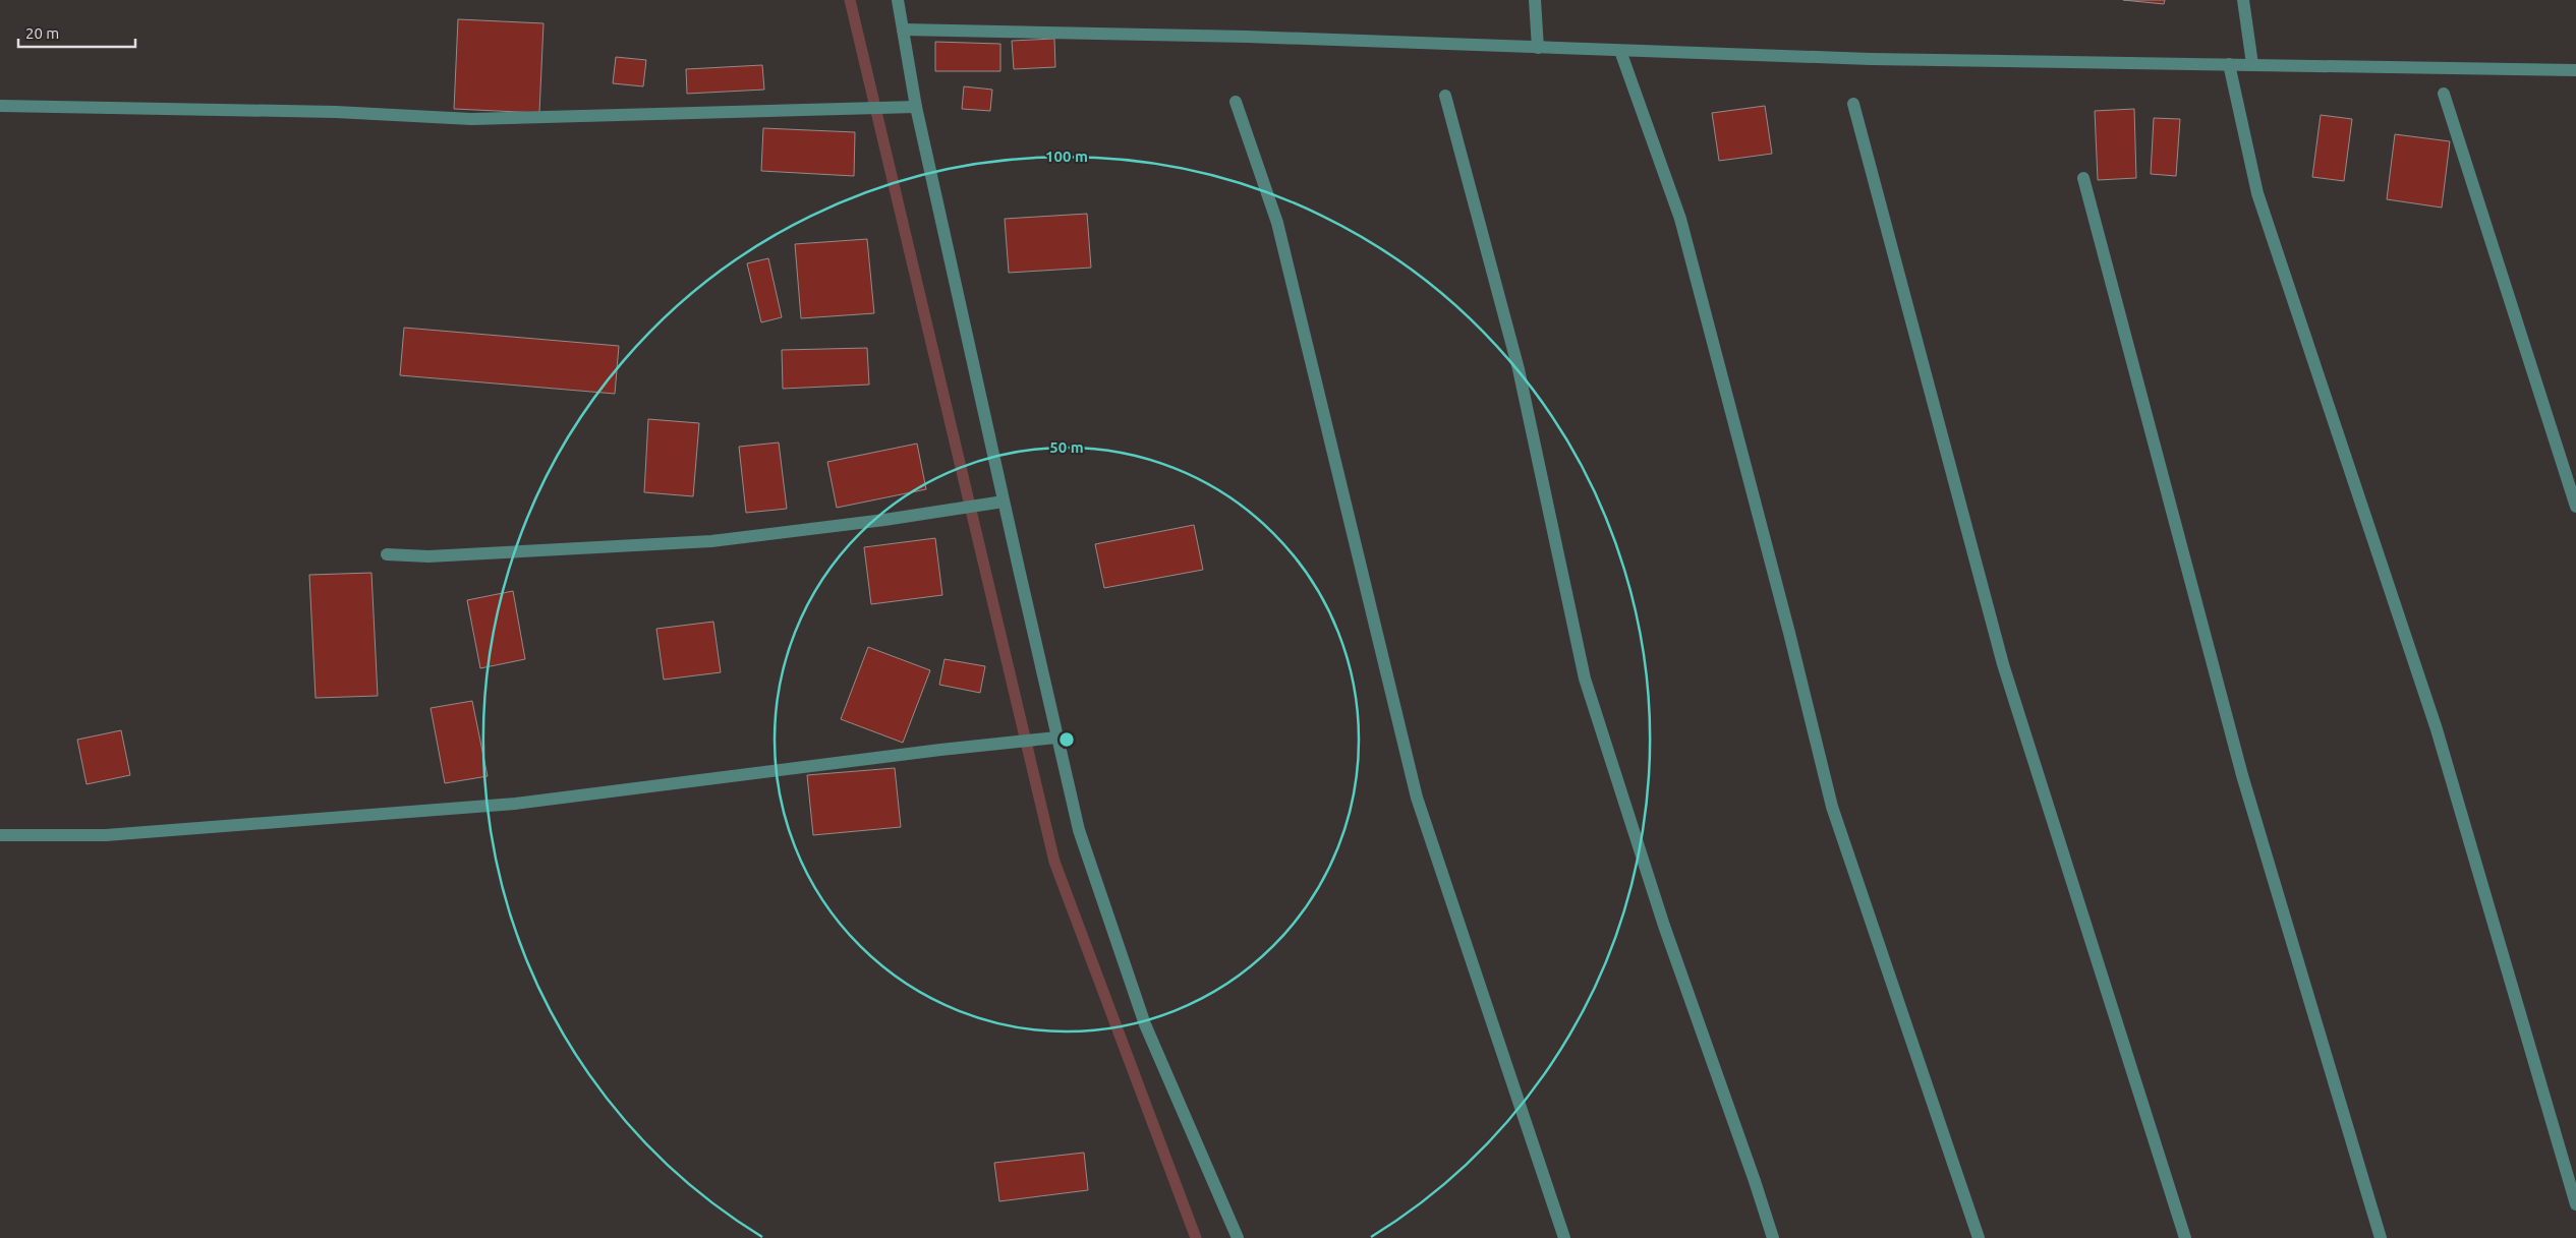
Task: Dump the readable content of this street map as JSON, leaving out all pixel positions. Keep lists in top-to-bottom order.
{
  "scale_bar": "20 m",
  "rings": ["100 m", "50 m"]
}
